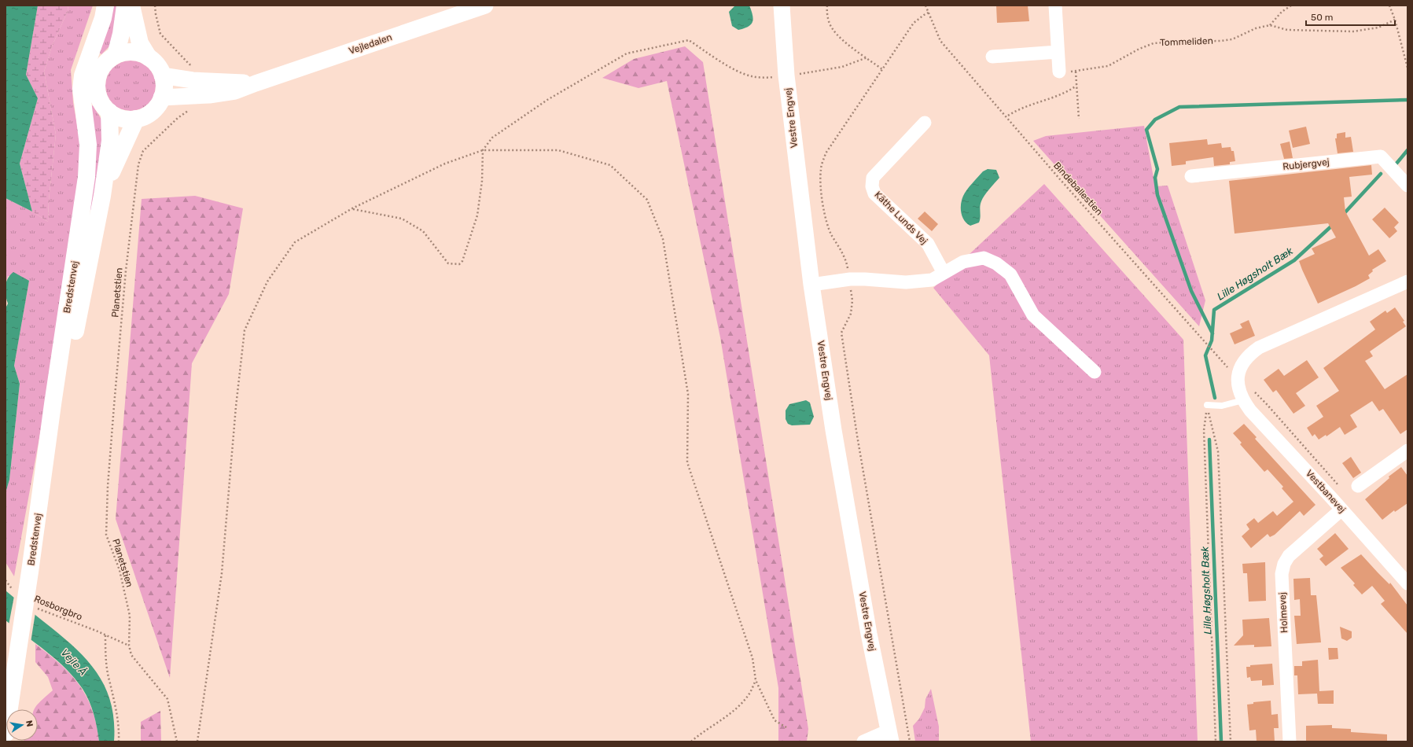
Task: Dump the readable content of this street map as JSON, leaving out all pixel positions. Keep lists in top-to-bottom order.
{
  "streets": {
    "main road": ["Bredstenvej"],
    "street": [
      "Vejledalen",
      "Vestre Engvej",
      "Rubjergvej",
      "Käthe Lunds Vej",
      "Vestbanevej",
      "Holmevej"
    ],
    "path": [
      "Tommeliden",
      "Bindeballestien",
      "Planetstien",
      "Rosborgbro"
    ]
  },
  "crossings": [
    ["Vejledalen", "Bredstenvej"],
    ["Bredstenvej", "Rosborgbro"],
    ["Planetstien", "Rosborgbro"],
    ["Vestbanevej", "Holmevej"]
  ],
  "water": ["Lille Høgsholt Bæk", "Vejle Å"],
  "scale_bar": "50 m",
  "north": "right"
}
